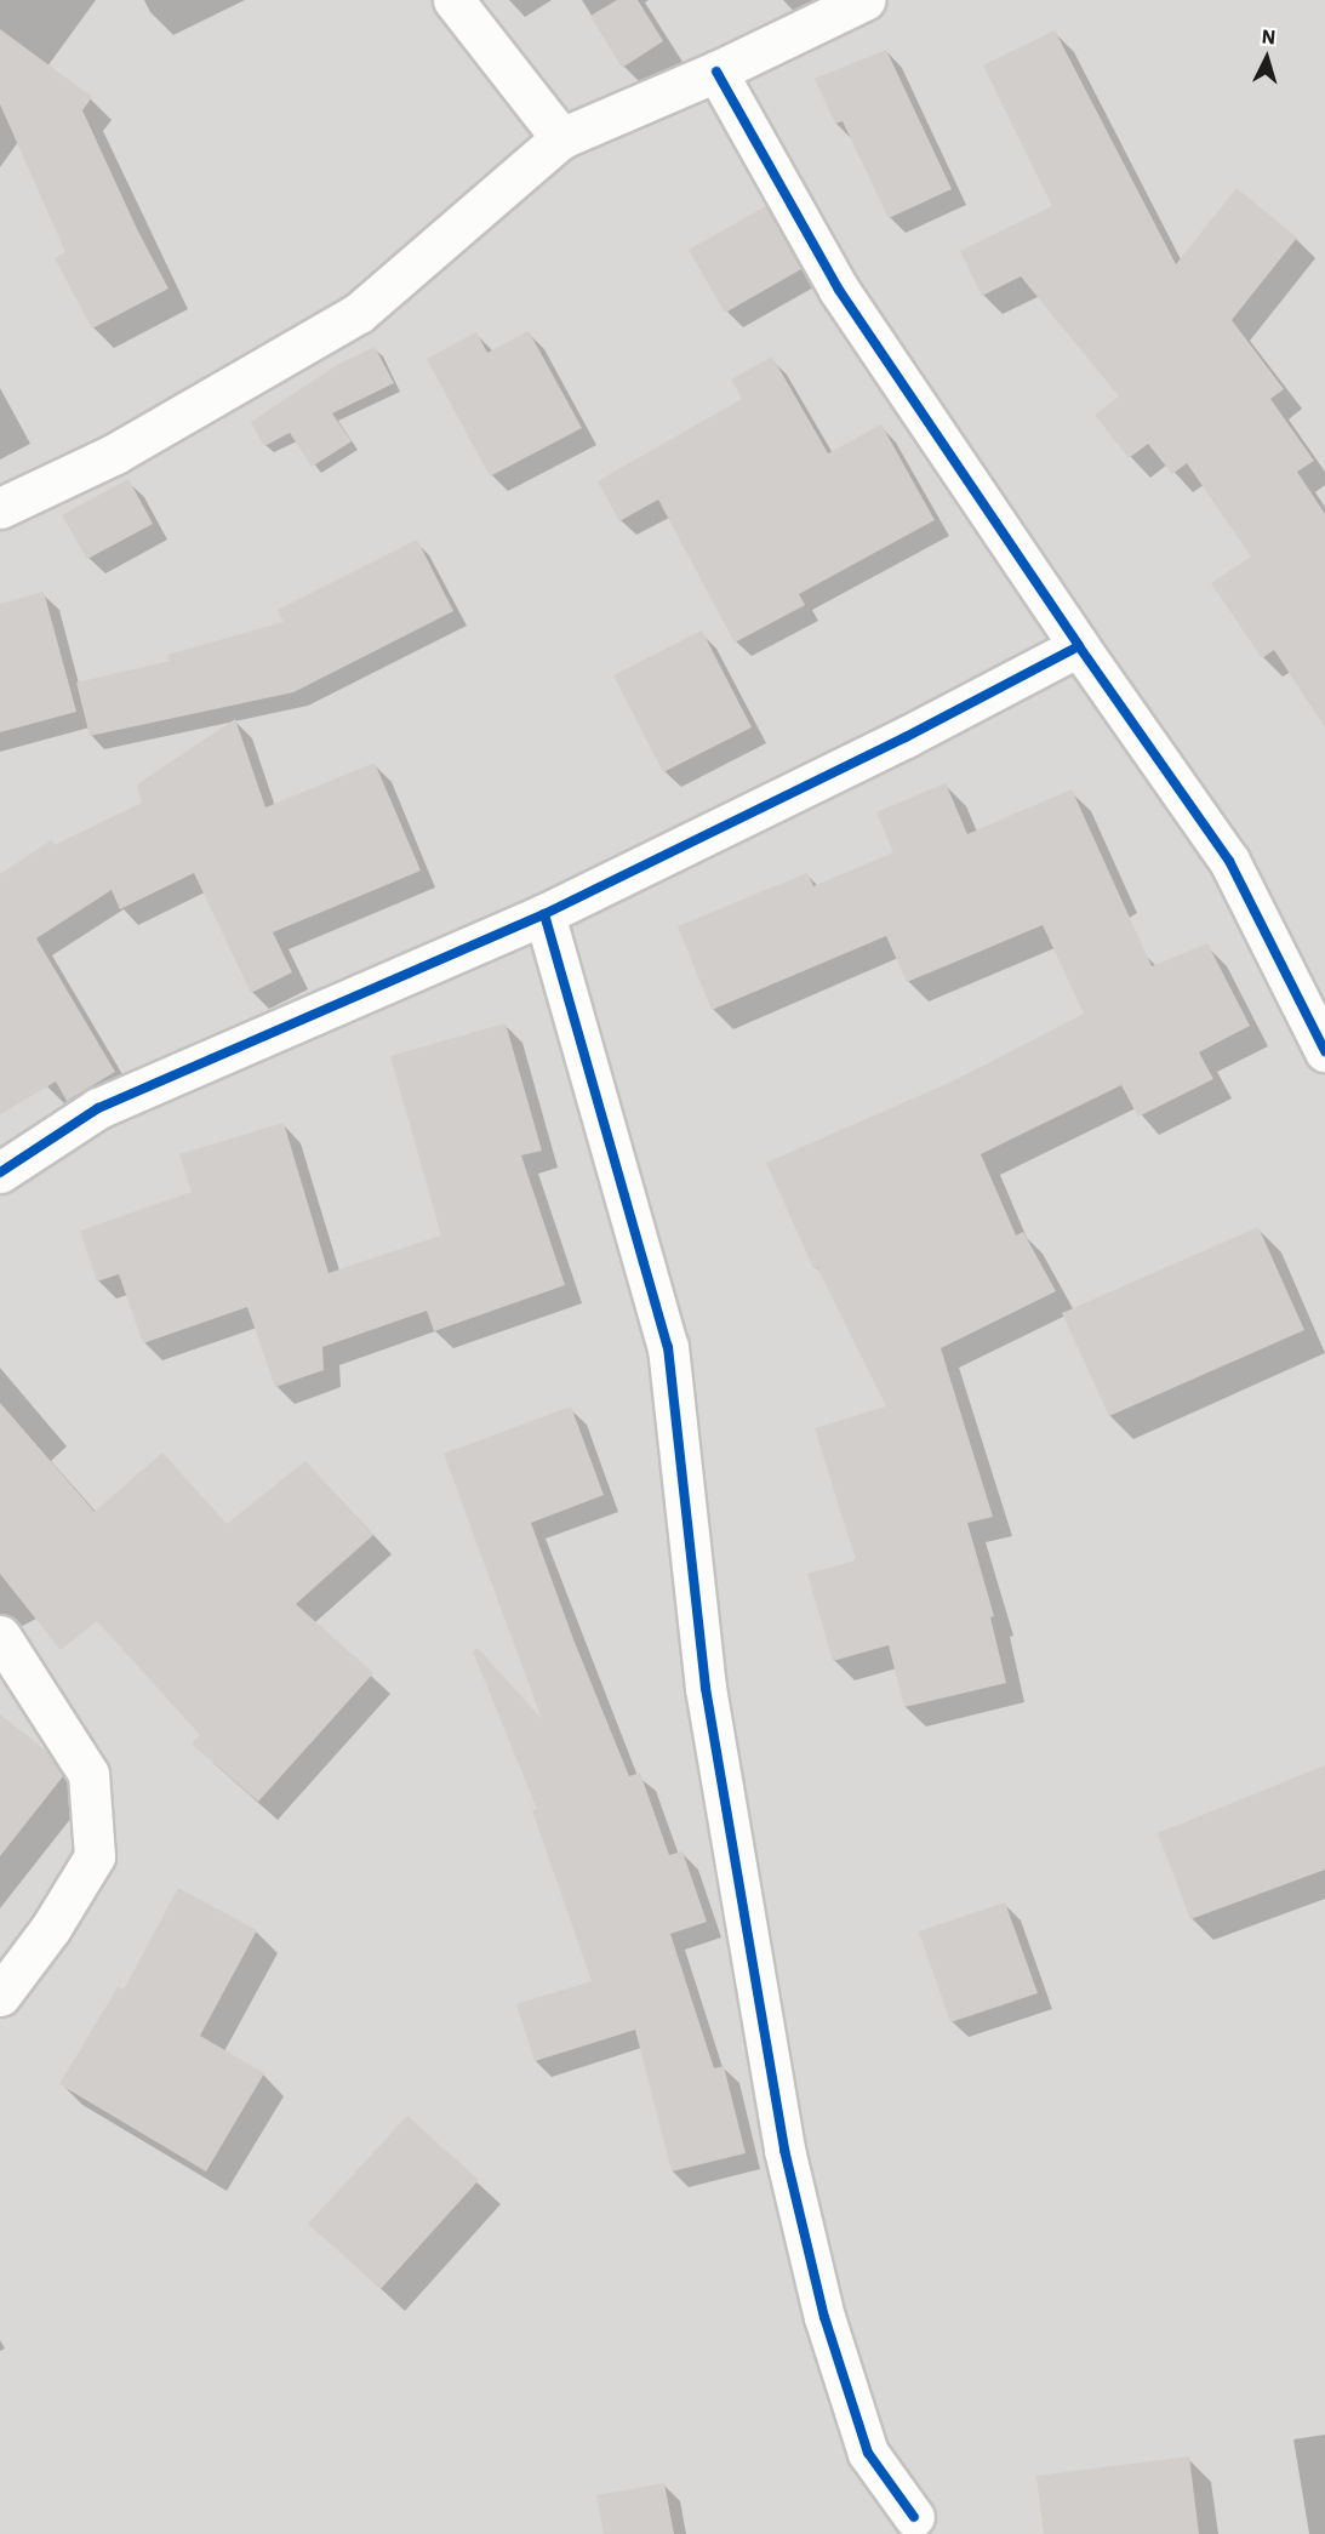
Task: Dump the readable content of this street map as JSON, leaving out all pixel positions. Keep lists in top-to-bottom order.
{
  "north": "top"
}
